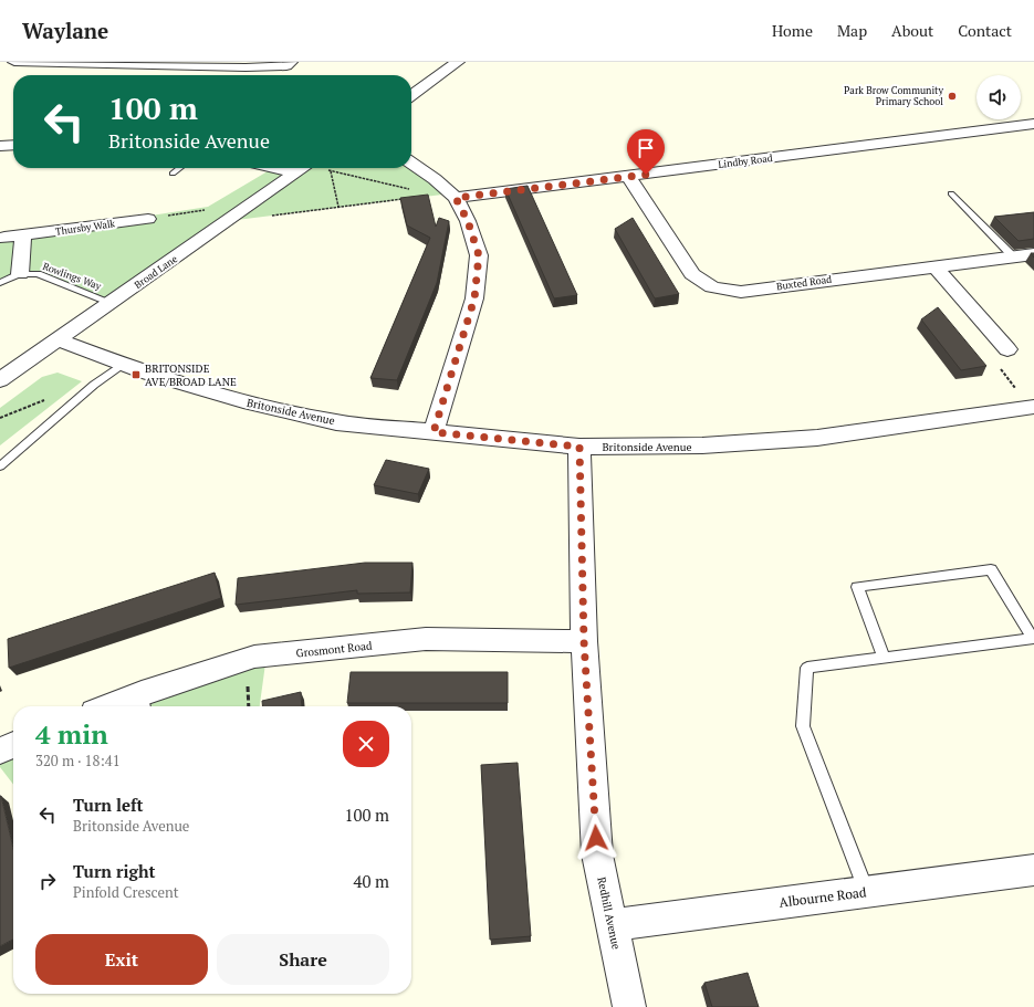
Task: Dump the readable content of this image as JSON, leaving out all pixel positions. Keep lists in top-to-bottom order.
{
  "streets": {
    "street": [
      "Lindby Road",
      "Thursby Walk",
      "Broad Lane",
      "Buxted Road",
      "Britonside Avenue",
      "Grosmont Road",
      "Albourne Road",
      "Redhill Avenue"
    ],
    "lane": ["Rowlings Way"]
  },
  "crossings": [
    ["Lindby Road", "Buxted Road"],
    ["Broad Lane", "Rowlings Way"],
    ["Broad Lane", "Britonside Avenue"],
    ["Britonside Avenue", "Redhill Avenue"],
    ["Grosmont Road", "Redhill Avenue"],
    ["Albourne Road", "Redhill Avenue"]
  ],
  "places": {
    "other": ["Park Brow Community Primary School"],
    "transit": ["BRITONSIDE AVE/BROAD LANE"]
  },
  "page": {
    "header": "Waylane",
    "nav": [
      "Home",
      "Map",
      "About",
      "Contact"
    ],
    "turn": ["100 m", "Britonside Avenue"],
    "heading": ["4 min", "320 m · 18:41"],
    "list": [
      {
        "name": "Turn left",
        "note": "Britonside Avenue",
        "value": "100 m"
      },
      {
        "name": "Turn right",
        "note": "Pinfold Crescent",
        "value": "40 m"
      }
    ],
    "buttons": ["Exit", "Share"]
  }
}
